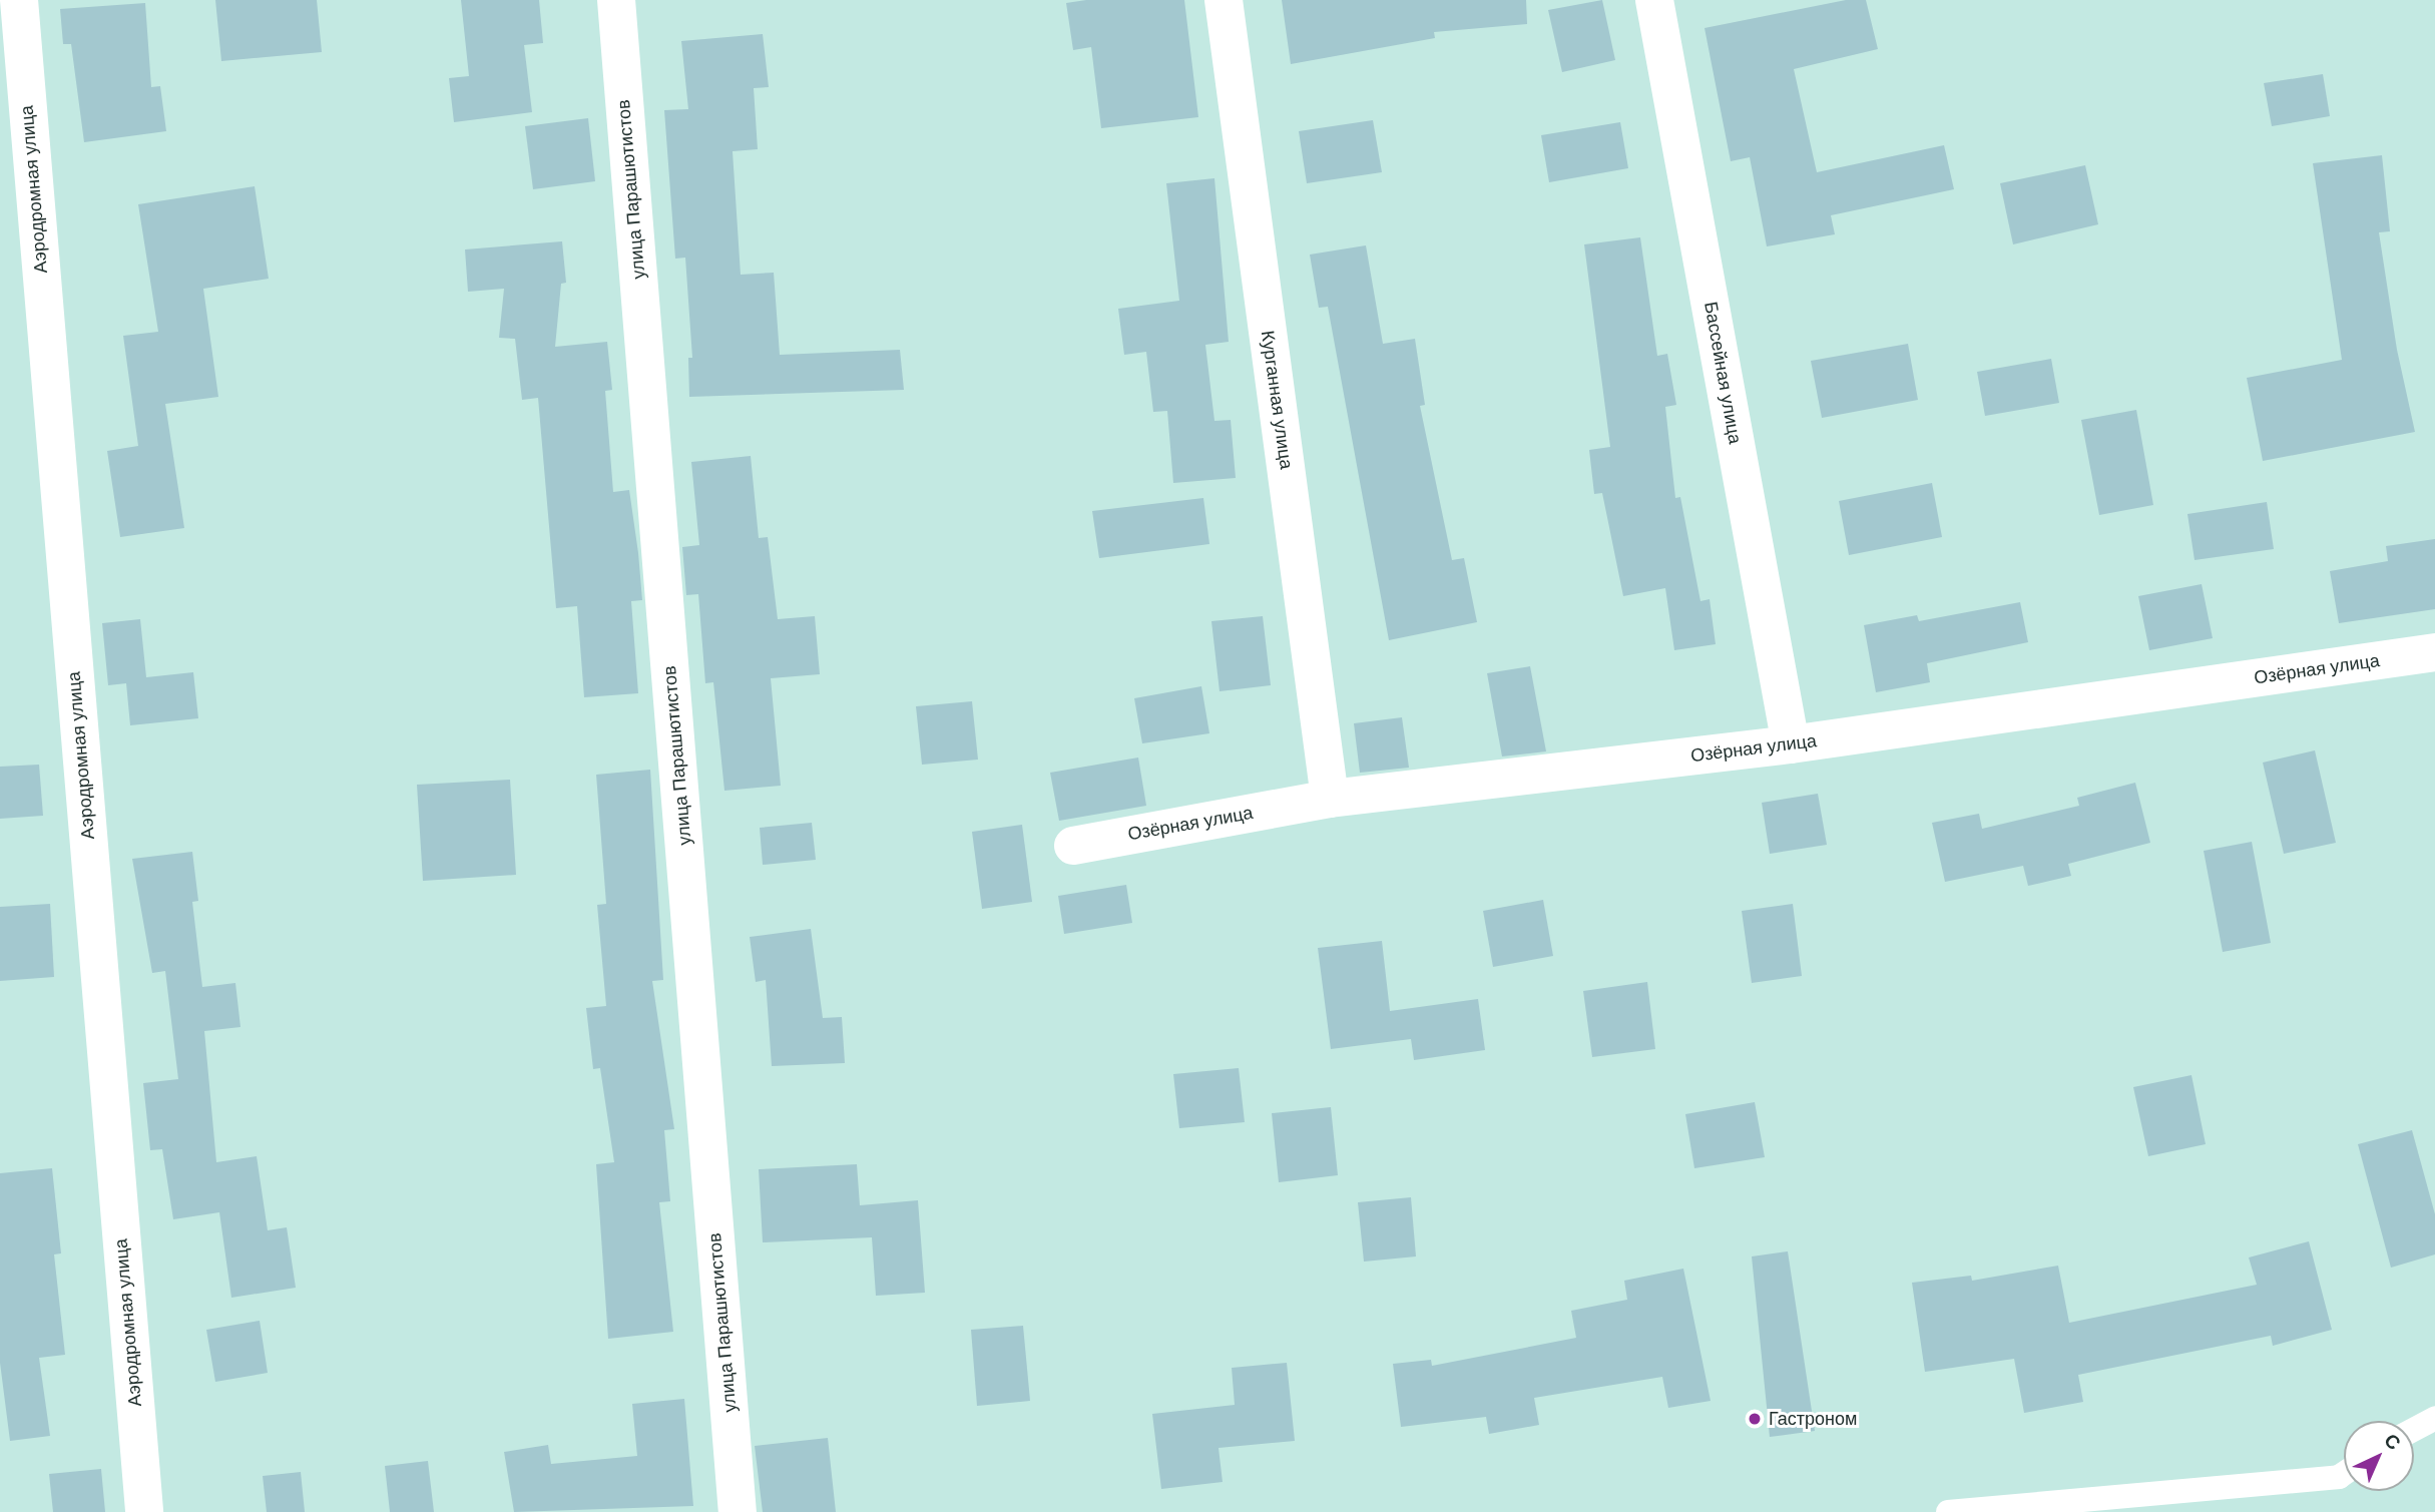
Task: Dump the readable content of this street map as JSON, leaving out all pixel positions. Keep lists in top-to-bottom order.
{
  "streets": {
    "street": [
      "Аэродромная улица",
      "улица Парашютистов",
      "Бассейная улица",
      "Курганная улица",
      "Озёрная улица"
    ]
  },
  "crossings": [
    ["Бассейная улица", "Озёрная улица"],
    ["Курганная улица", "Озёрная улица"]
  ],
  "places": ["Гастроном"],
  "north": "top right"
}
